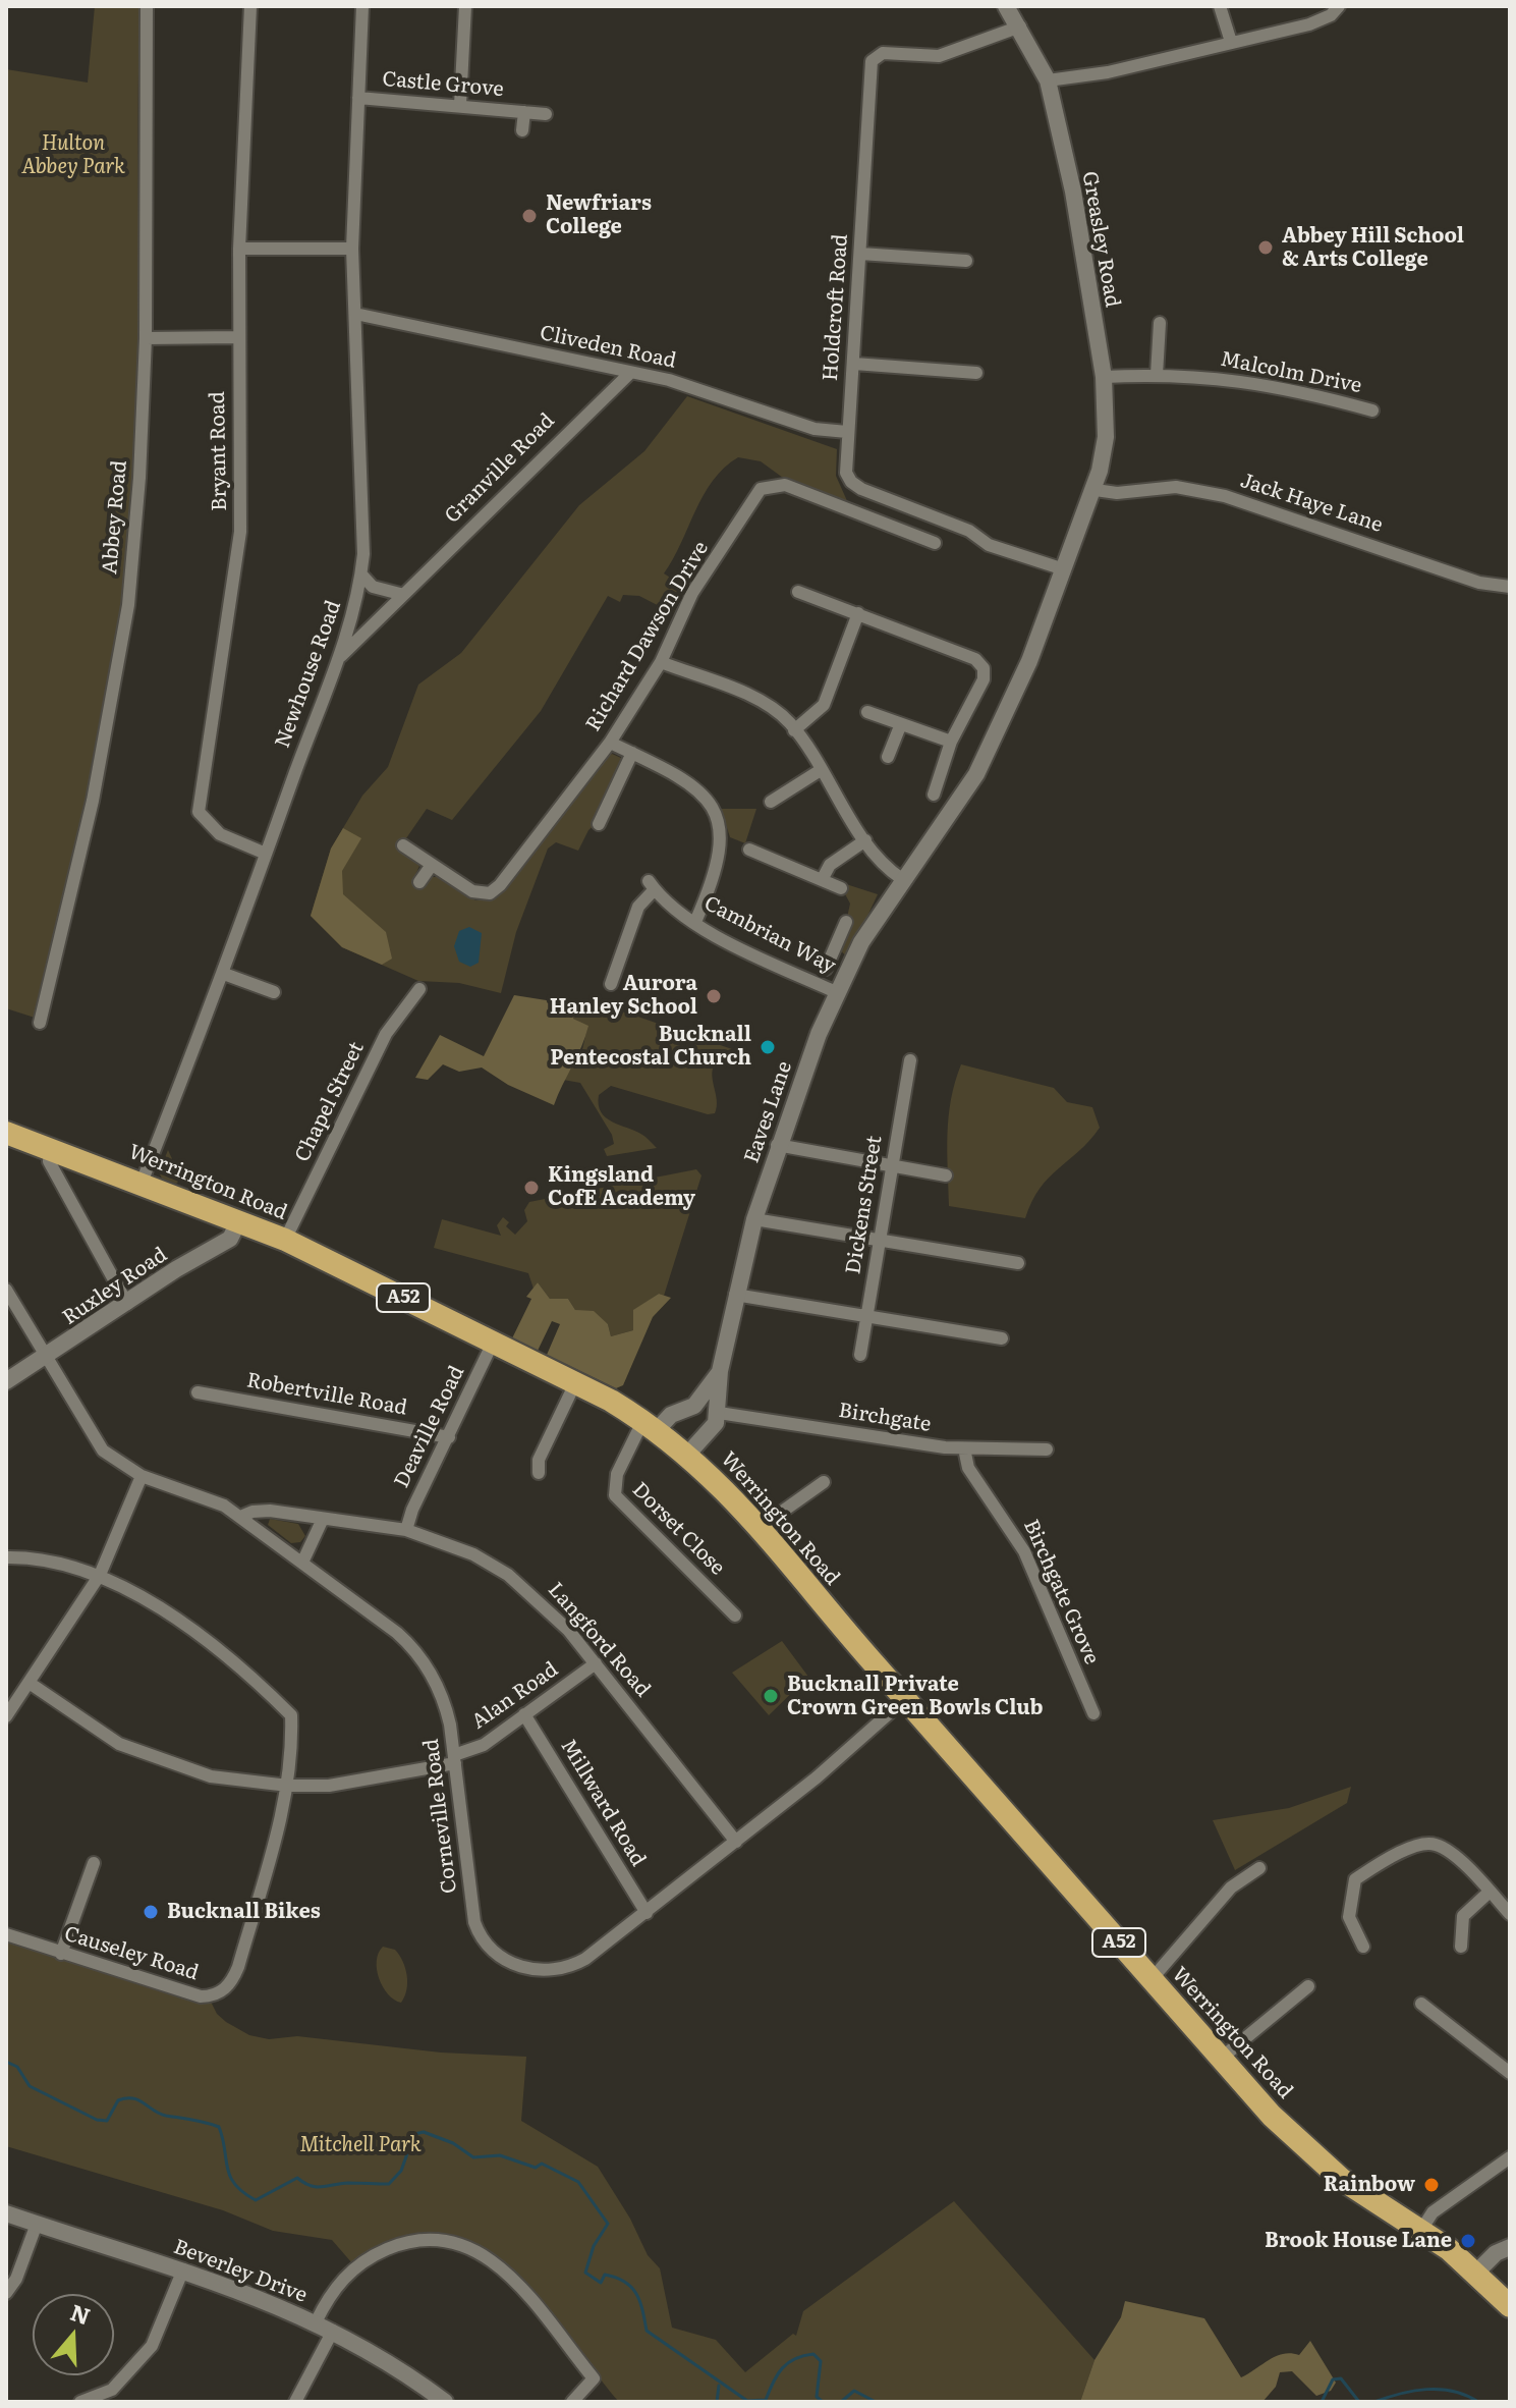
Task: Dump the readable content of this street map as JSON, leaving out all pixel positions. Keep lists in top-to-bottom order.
{
  "streets": {
    "highway": ["Werrington Road", "A52"],
    "street": [
      "Castle Grove",
      "Greasley Road",
      "Holdcroft Road",
      "Cliveden Road",
      "Malcolm Drive",
      "Bryant Road",
      "Granville Road",
      "Jack Haye Lane",
      "Abbey Road",
      "Richard Dawson Drive",
      "Newhouse Road",
      "Cambrian Way",
      "Chapel Street",
      "Eaves Lane",
      "Dickens Street",
      "Ruxley Road",
      "Robertville Road",
      "Birchgate",
      "Deaville Road",
      "Dorset Close",
      "Birchgate Grove",
      "Langford Road",
      "Alan Road",
      "Millward Road",
      "Corneville Road",
      "Causeley Road",
      "Beverley Drive"
    ]
  },
  "crossings": [
    ["Castle Grove", "Newhouse Road"],
    ["Greasley Road", "Holdcroft Road"],
    ["Greasley Road", "Malcolm Drive"],
    ["Greasley Road", "Jack Haye Lane"],
    ["Greasley Road", "Eaves Lane"],
    ["Holdcroft Road", "Cliveden Road"],
    ["Holdcroft Road", "Eaves Lane"],
    ["Cliveden Road", "Granville Road"],
    ["Cliveden Road", "Newhouse Road"],
    ["Bryant Road", "Newhouse Road"],
    ["Granville Road", "Newhouse Road"],
    ["Newhouse Road", "Werrington Road"],
    ["Cambrian Way", "Eaves Lane"],
    ["Chapel Street", "Werrington Road"],
    ["Eaves Lane", "Werrington Road"],
    ["Eaves Lane", "Birchgate"],
    ["Eaves Lane", "Dorset Close"],
    ["Werrington Road", "Ruxley Road"],
    ["Werrington Road", "A52"],
    ["Werrington Road", "Deaville Road"],
    ["Werrington Road", "Dorset Close"],
    ["Werrington Road", "Corneville Road"],
    ["Ruxley Road", "Corneville Road"],
    ["Robertville Road", "Deaville Road"],
    ["Birchgate", "Birchgate Grove"],
    ["Deaville Road", "Langford Road"],
    ["Langford Road", "Alan Road"],
    ["Langford Road", "Corneville Road"],
    ["Alan Road", "Millward Road"],
    ["Alan Road", "Corneville Road"],
    ["Alan Road", "Causeley Road"],
    ["Millward Road", "Corneville Road"]
  ],
  "parks": ["Hulton Abbey Park", "Mitchell Park"],
  "places": [
    "Newfriars College",
    "Abbey Hill School & Arts College",
    "Aurora Hanley School",
    "Bucknall Pentecostal Church",
    "Kingsland CofE Academy",
    "Bucknall Private Crown Green Bowls Club",
    "Bucknall Bikes",
    "Rainbow",
    "Brook House Lane"
  ],
  "north": "top"
}
